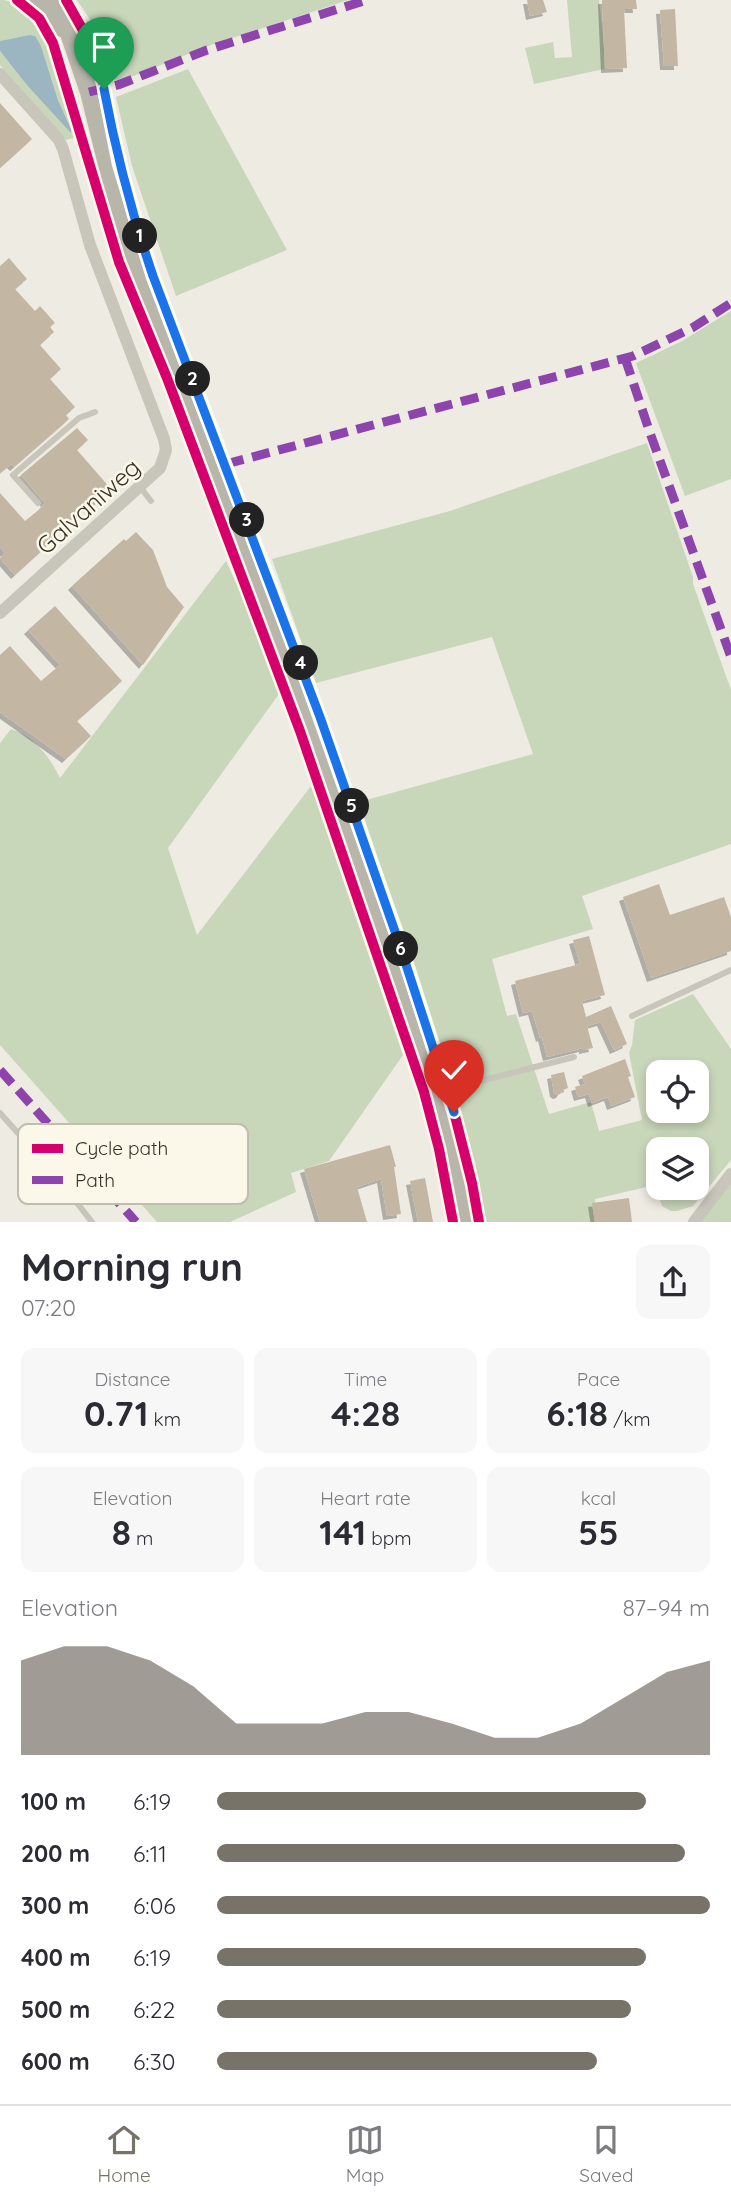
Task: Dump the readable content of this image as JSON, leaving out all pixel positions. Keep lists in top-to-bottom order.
{
  "streets": {
    "street": ["Galvaniweg"]
  },
  "legend": ["Cycle path", "Path"],
  "page": {
    "pins": [
      "1",
      "2",
      "3",
      "4",
      "5",
      "6"
    ],
    "heading": ["Morning run", "07:20"],
    "stats": [
      ["Distance", "0.71 km"],
      ["Time", "4:28"],
      ["Pace", "6:18 /km"],
      ["Elevation", "8 m"],
      ["Heart rate", "141 bpm"],
      ["kcal", "55"]
    ],
    "chart": ["Elevation", "87–94 m"],
    "list": [
      {
        "name": "100 m",
        "note": "6:19"
      },
      {
        "name": "200 m",
        "note": "6:11"
      },
      {
        "name": "300 m",
        "note": "6:06"
      },
      {
        "name": "400 m",
        "note": "6:19"
      },
      {
        "name": "500 m",
        "note": "6:22"
      },
      {
        "name": "600 m",
        "note": "6:30"
      }
    ],
    "tabs": ["Home", "Map", "Saved"]
  }
}
